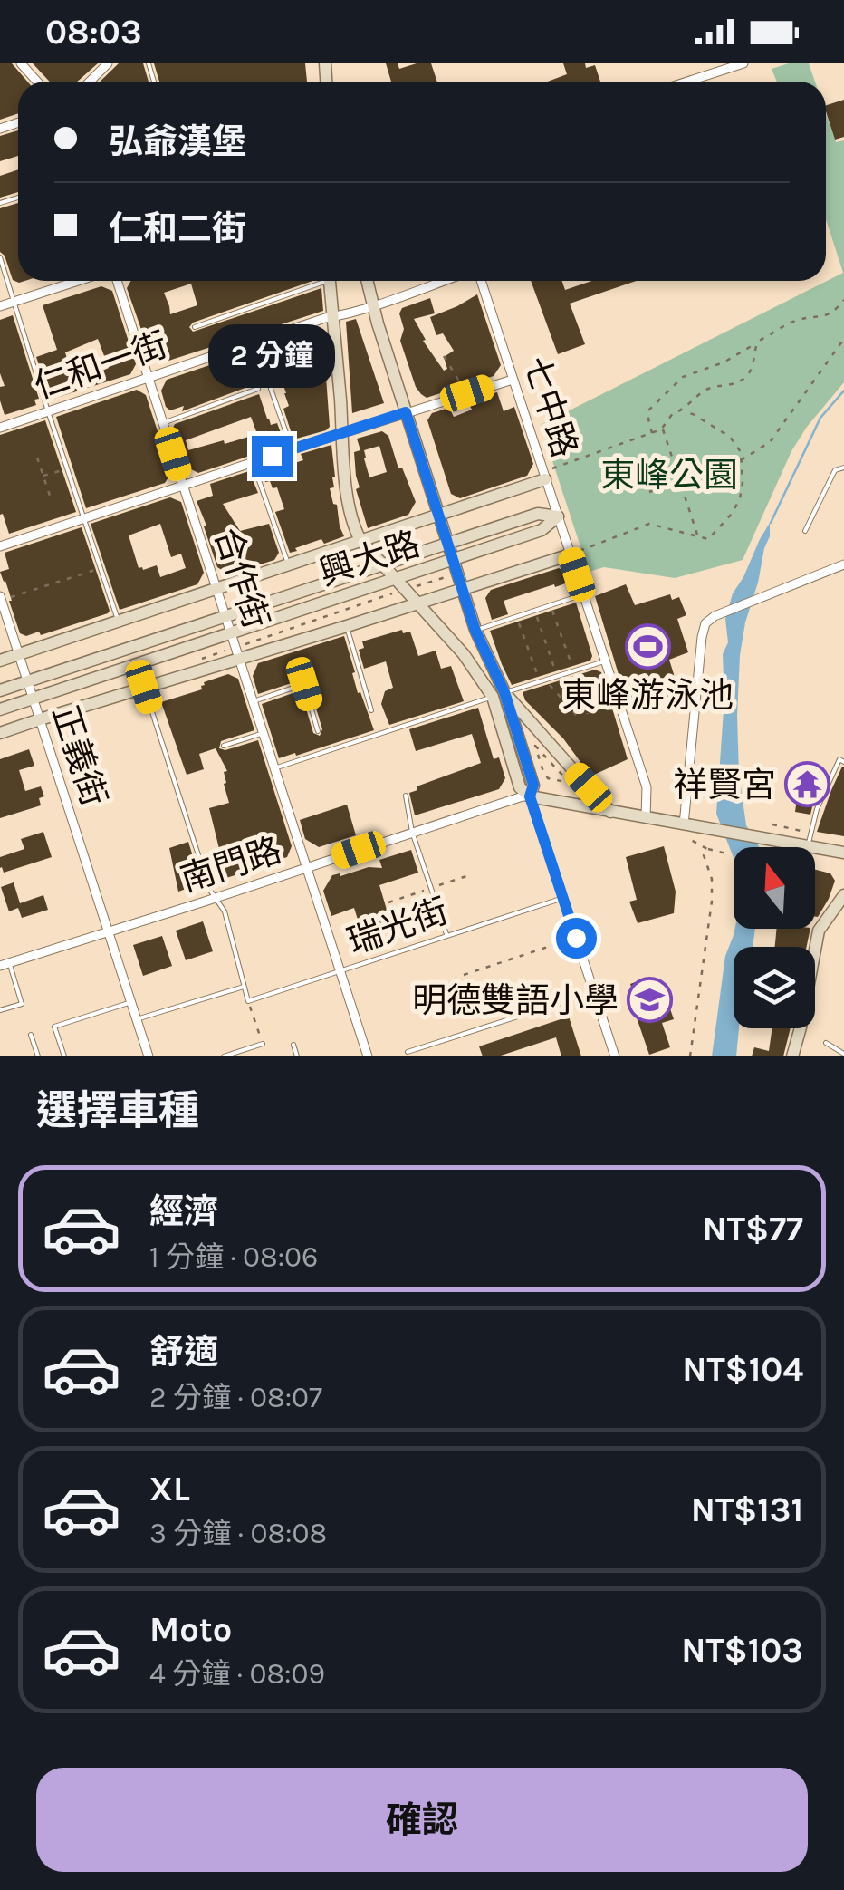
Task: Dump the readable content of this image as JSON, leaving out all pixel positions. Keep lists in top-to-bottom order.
{
  "streets": {
    "street": [
      "仁和一街",
      "七中路",
      "興大路",
      "合作街",
      "正義街",
      "南門路"
    ],
    "lane": ["瑞光街"]
  },
  "crossings": [
    ["仁和一街", "合作街"],
    ["七中路", "興大路"],
    ["興大路", "合作街"],
    ["興大路", "正義街"],
    ["合作街", "南門路"],
    ["合作街", "瑞光街"],
    ["正義街", "南門路"]
  ],
  "parks": ["東峰公園"],
  "places": {
    "sports": ["東峰游泳池"],
    "temple": ["祥賢宮"],
    "school or university": ["明德雙語小學"]
  },
  "north": "top",
  "page": {
    "status": "08:03",
    "banner": ["弘爺漢堡", "仁和二街"],
    "bubble": "2 分鐘",
    "heading": "選擇車種",
    "list": [
      {
        "name": "經濟",
        "note": "1 分鐘 · 08:06",
        "value": "NT$77"
      },
      {
        "name": "舒適",
        "note": "2 分鐘 · 08:07",
        "value": "NT$104"
      },
      {
        "name": "XL",
        "note": "3 分鐘 · 08:08",
        "value": "NT$131"
      },
      {
        "name": "Moto",
        "note": "4 分鐘 · 08:09",
        "value": "NT$103"
      }
    ],
    "buttons": "確認"
  }
}
